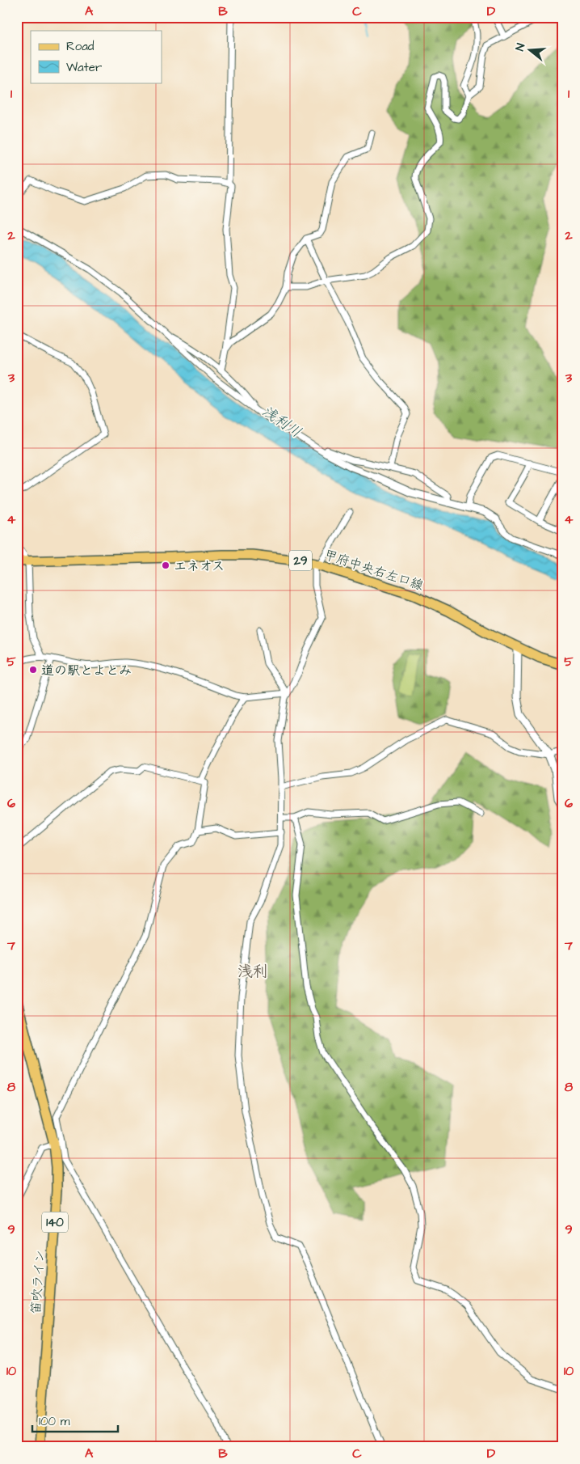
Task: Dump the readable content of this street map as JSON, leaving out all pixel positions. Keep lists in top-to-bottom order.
{
  "streets": {
    "main road": [
      "29",
      "甲府中央右左口線",
      "140",
      "笛吹ライン"
    ]
  },
  "districts": ["浅利"],
  "water": ["浅利川"],
  "places": ["エネオス", "道の駅とよとみ"],
  "legend": ["Road", "Water"],
  "scale_bar": "100 m",
  "north": "left",
  "grid": {
    "columns": [
      "A",
      "B",
      "C",
      "D"
    ],
    "rows": [
      "1",
      "2",
      "3",
      "4",
      "5",
      "6",
      "7",
      "8",
      "9",
      "10"
    ]
  }
}
